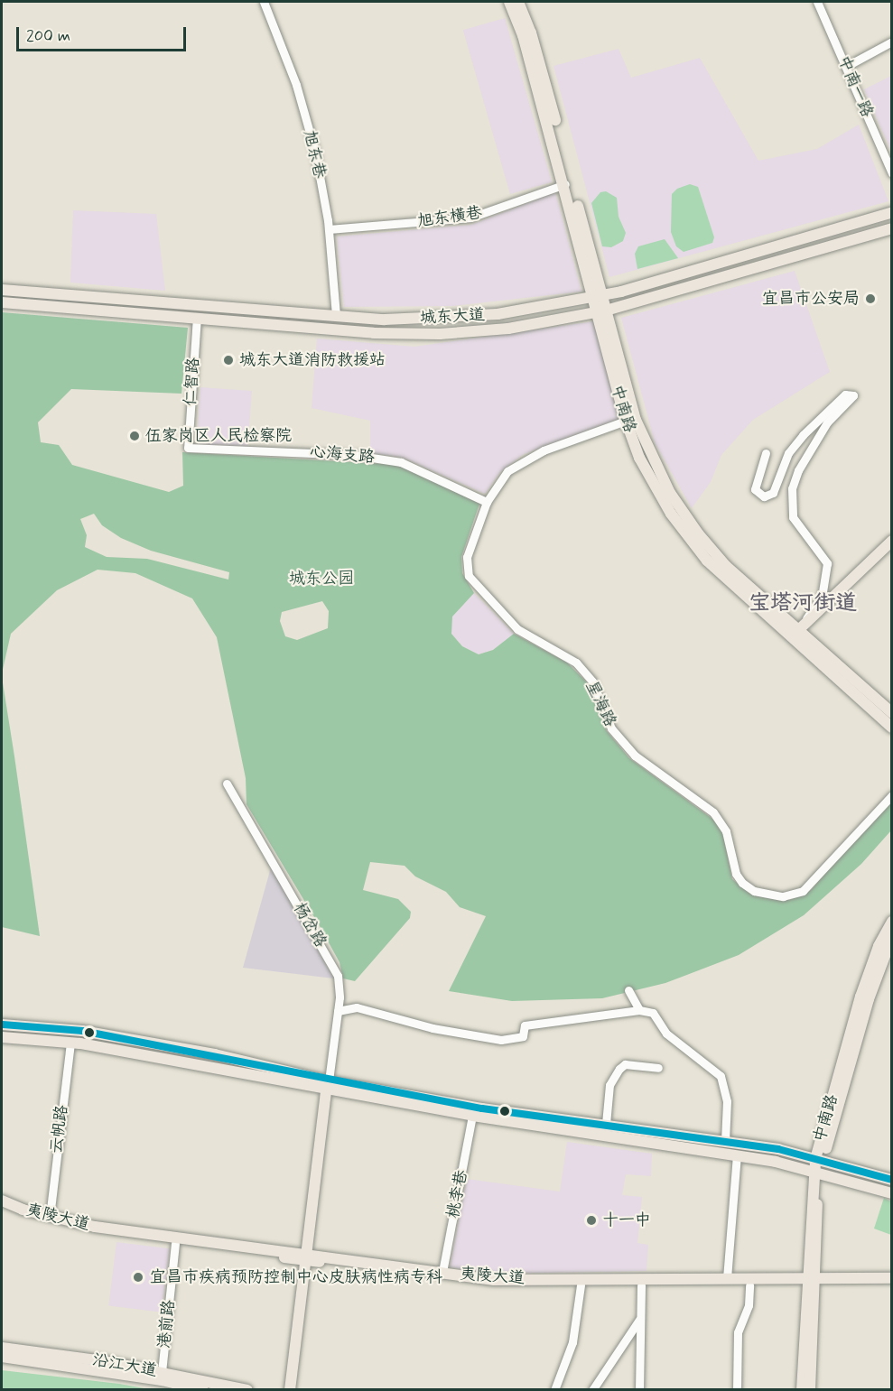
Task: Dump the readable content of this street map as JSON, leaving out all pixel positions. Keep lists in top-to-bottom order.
{
  "streets": {
    "main road": [
      "城东大道",
      "中南路",
      "杨岔路",
      "夷陵大道",
      "沿江大道"
    ],
    "street": [
      "中南一路",
      "旭东巷",
      "旭东横巷",
      "仁智路",
      "心海支路",
      "星海路",
      "云帆路",
      "桃李巷",
      "港前路"
    ]
  },
  "crossings": [
    ["旭东巷", "旭东横巷"],
    ["旭东巷", "城东大道"],
    ["旭东横巷", "中南路"],
    ["城东大道", "仁智路"],
    ["城东大道", "中南路"],
    ["仁智路", "心海支路"],
    ["中南路", "星海路"],
    ["中南路", "夷陵大道"],
    ["心海支路", "星海路"],
    ["杨岔路", "夷陵大道"],
    ["云帆路", "夷陵大道"],
    ["桃李巷", "夷陵大道"],
    ["夷陵大道", "港前路"],
    ["港前路", "沿江大道"]
  ],
  "districts": ["宝塔河街道"],
  "parks": ["城东公园"],
  "places": [
    "宜昌市公安局",
    "城东大道消防救援站",
    "伍家岗区人民检察院",
    "十一中",
    "宜昌市疾病预防控制中心皮肤病性病专科"
  ],
  "scale_bar": "200 m"
}
